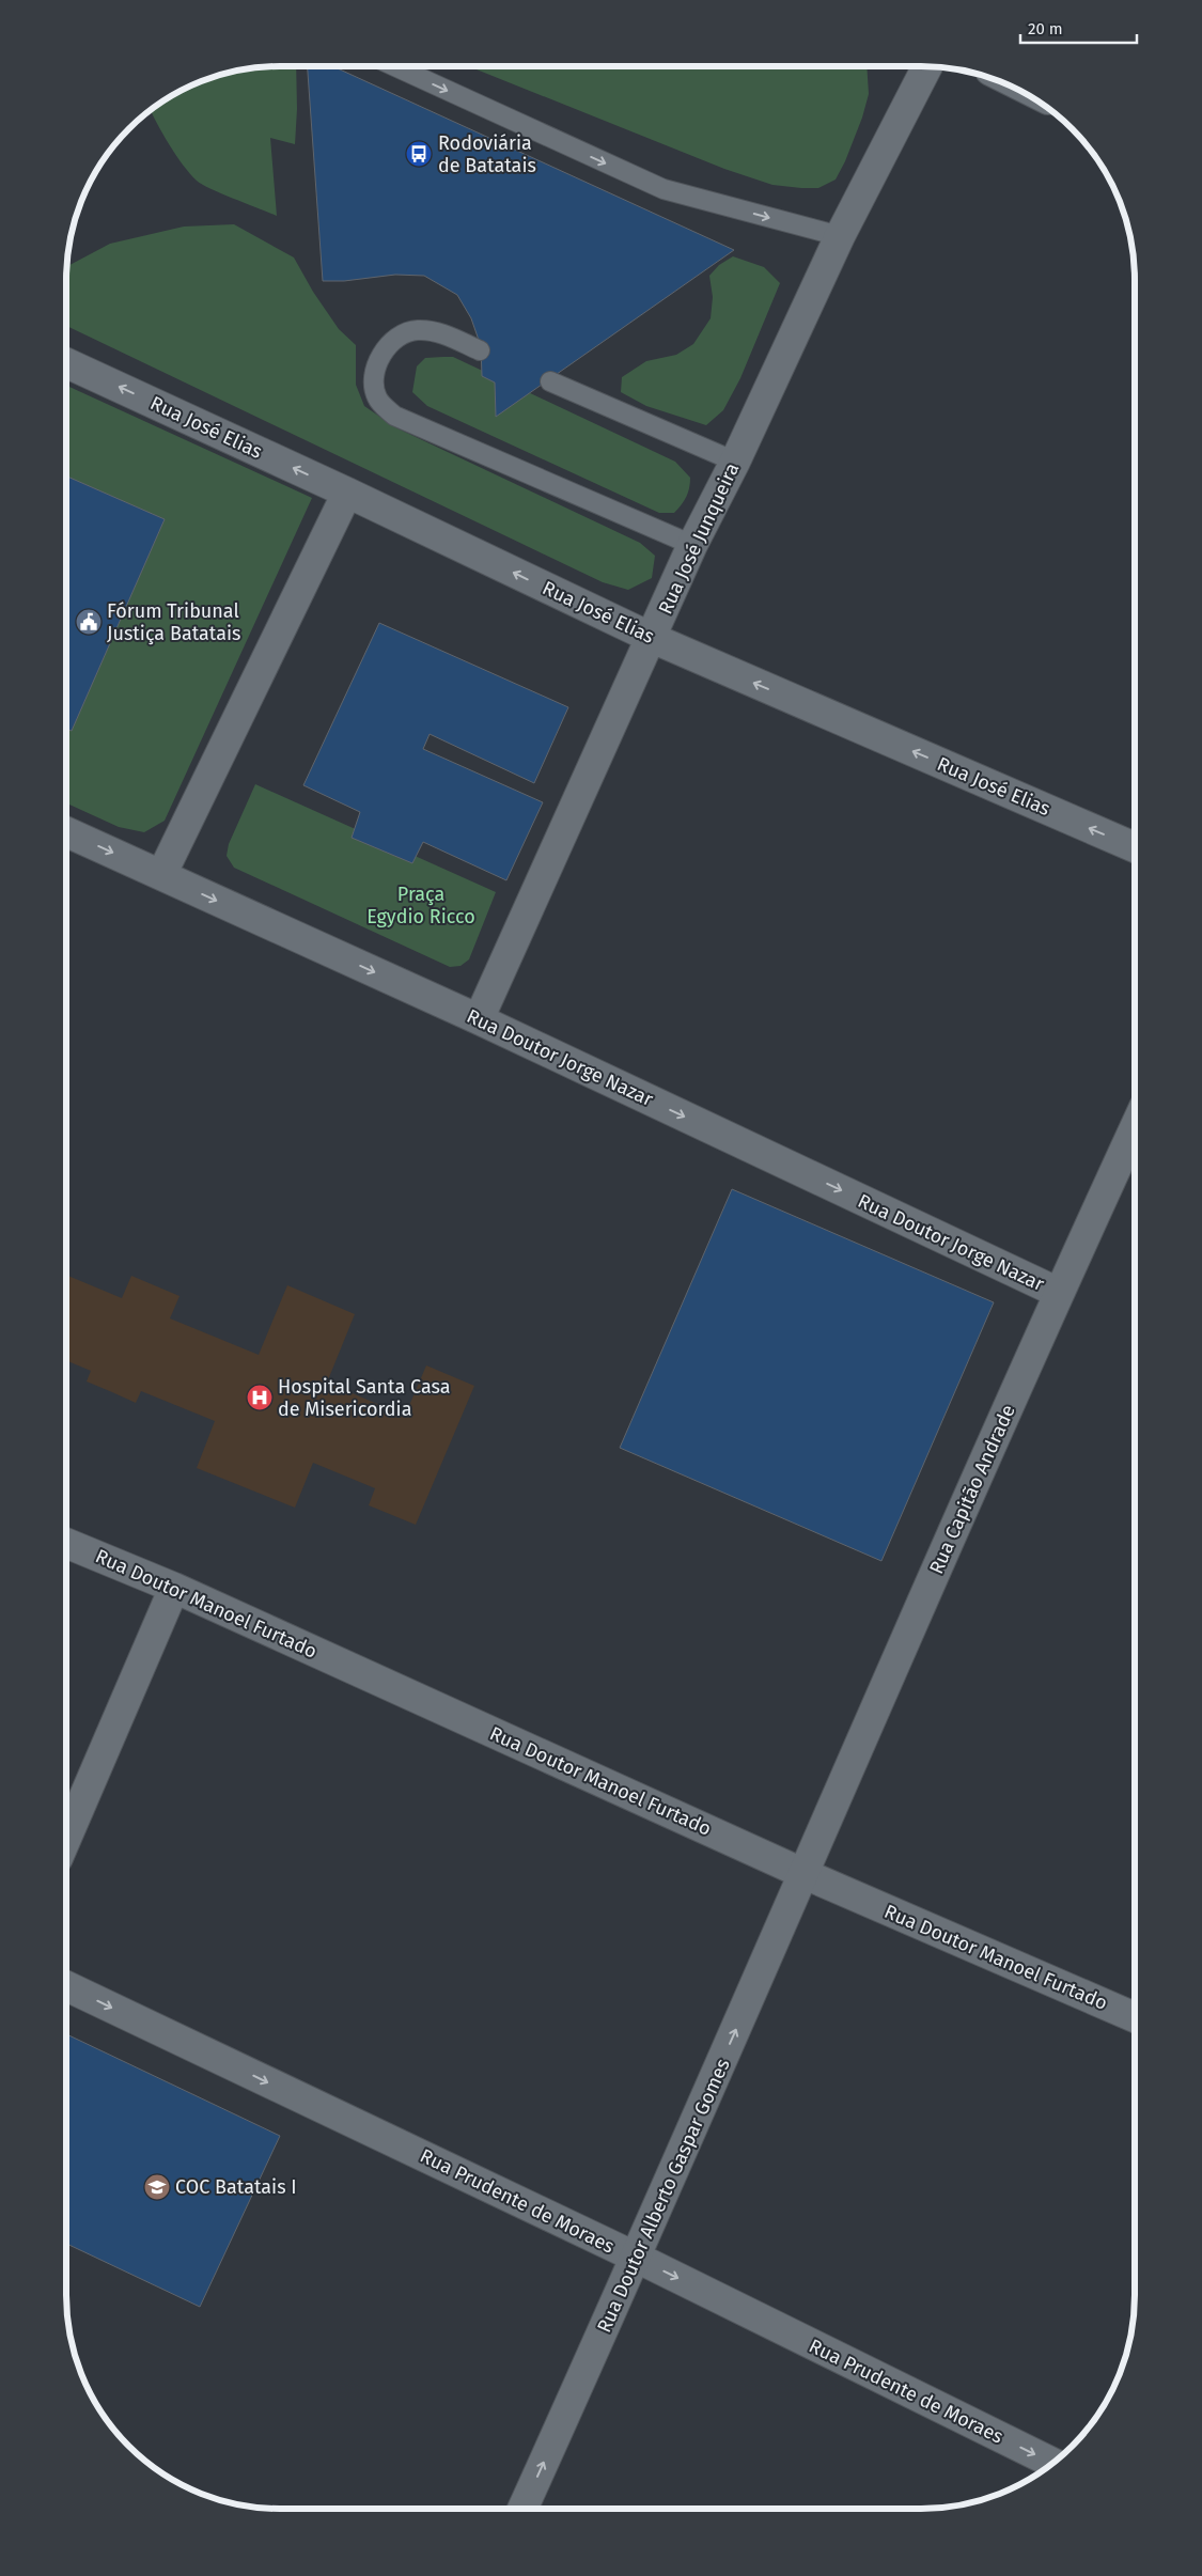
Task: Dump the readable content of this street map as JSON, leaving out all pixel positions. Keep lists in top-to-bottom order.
{
  "streets": {
    "street": [
      "Rua José Elias",
      "Rua José Junqueira",
      "Rua Doutor Jorge Nazar",
      "Rua Capitão Andrade",
      "Rua Doutor Manoel Furtado",
      "Rua Doutor Alberto Gaspar Gomes",
      "Rua Prudente de Moraes"
    ]
  },
  "crossings": [
    ["Rua José Elias", "Rua José Junqueira"],
    ["Rua José Junqueira", "Rua Doutor Jorge Nazar"],
    ["Rua Doutor Jorge Nazar", "Rua Capitão Andrade"],
    ["Rua Capitão Andrade", "Rua Doutor Manoel Furtado"],
    ["Rua Capitão Andrade", "Rua Doutor Alberto Gaspar Gomes"],
    ["Rua Doutor Manoel Furtado", "Rua Doutor Alberto Gaspar Gomes"],
    ["Rua Doutor Alberto Gaspar Gomes", "Rua Prudente de Moraes"]
  ],
  "one_way": [
    "Rua José Elias",
    "Rua Doutor Jorge Nazar",
    "Rua Doutor Alberto Gaspar Gomes",
    "Rua Prudente de Moraes"
  ],
  "parks": ["Praça Egydio Ricco"],
  "places": {
    "bus stop": ["Rodoviária de Batatais"],
    "public building": ["Fórum Tribunal Justiça Batatais"],
    "hospital": ["Hospital Santa Casa de Misericordia"],
    "school or university": ["COC Batatais I"]
  },
  "scale_bar": "20 m"
}
